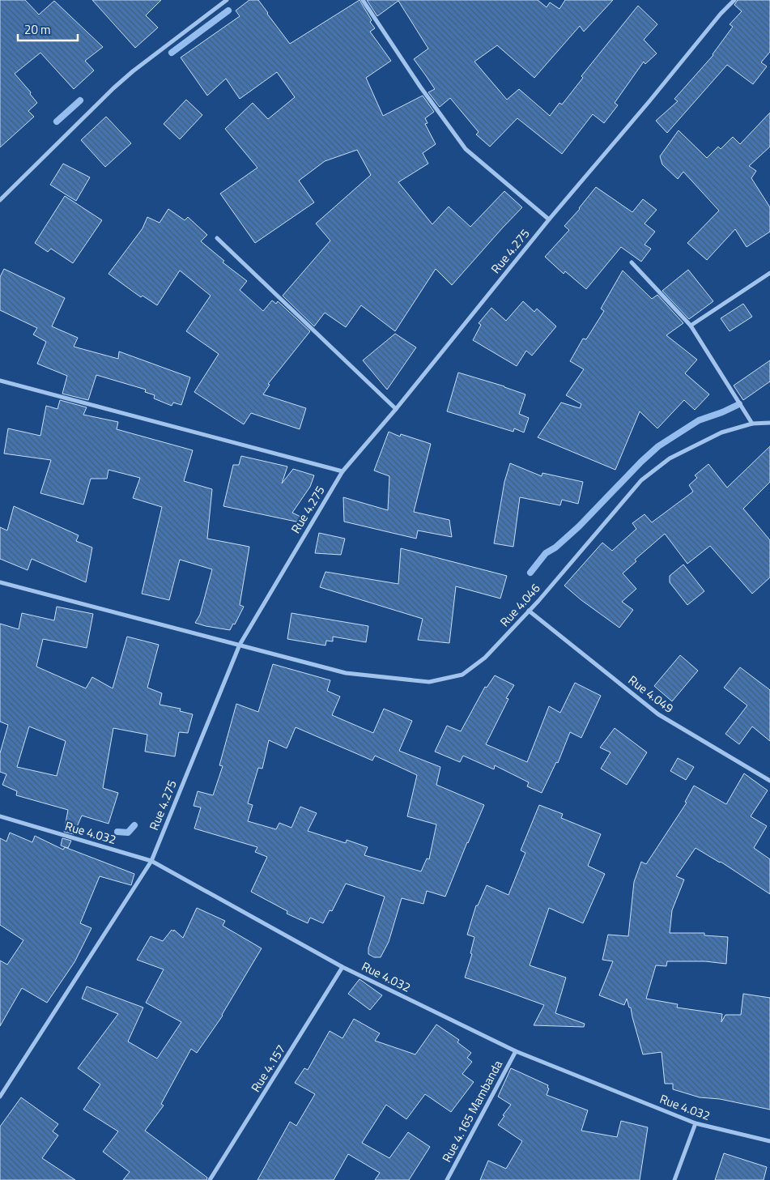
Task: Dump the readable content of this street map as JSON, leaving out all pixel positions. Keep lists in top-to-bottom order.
{
  "streets": {
    "street": [
      "Rue 4.275",
      "Rue 4.046",
      "Rue 4.049",
      "Rue 4.032",
      "Rue 4.157",
      "Rue 4.165 Mambanda"
    ]
  },
  "crossings": [
    ["Rue 4.275", "Rue 4.046"],
    ["Rue 4.275", "Rue 4.032"],
    ["Rue 4.046", "Rue 4.049"],
    ["Rue 4.032", "Rue 4.157"],
    ["Rue 4.032", "Rue 4.165 Mambanda"]
  ],
  "scale_bar": "20 m"
}
